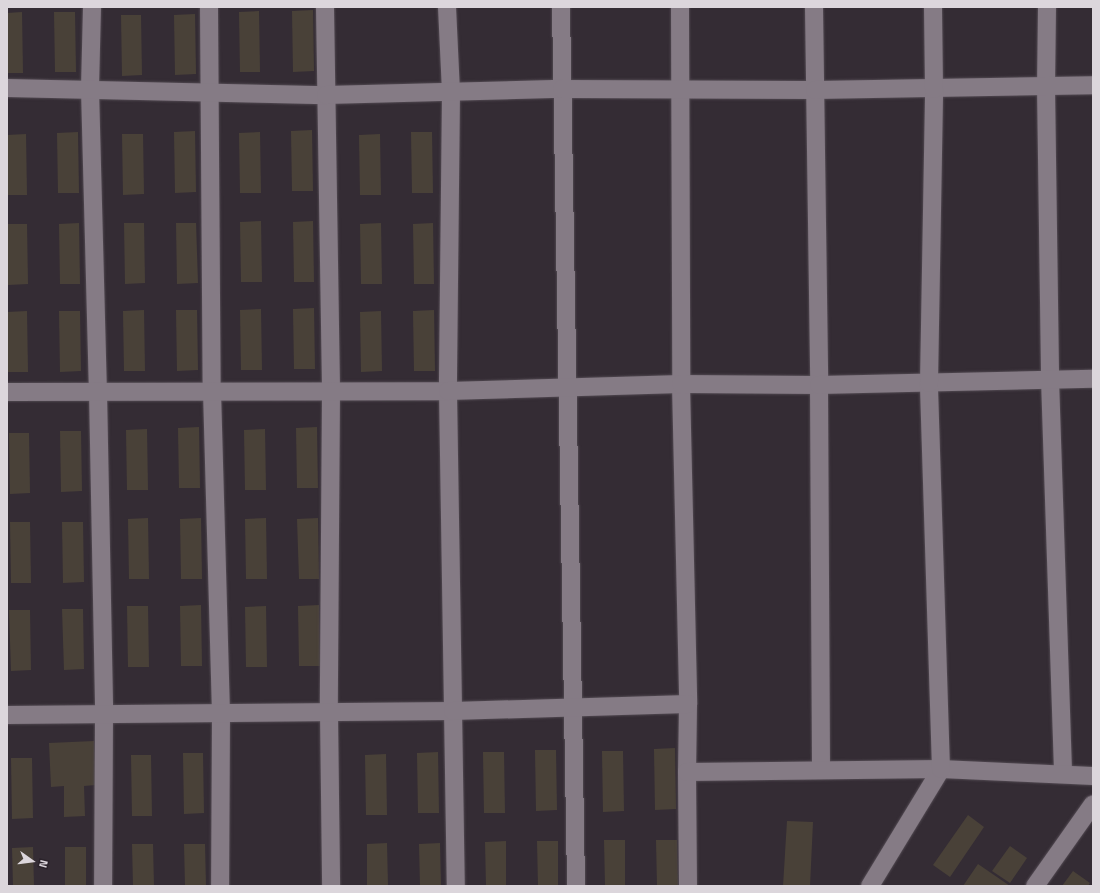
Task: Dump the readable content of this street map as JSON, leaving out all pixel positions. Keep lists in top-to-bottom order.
{
  "north": "right"
}
